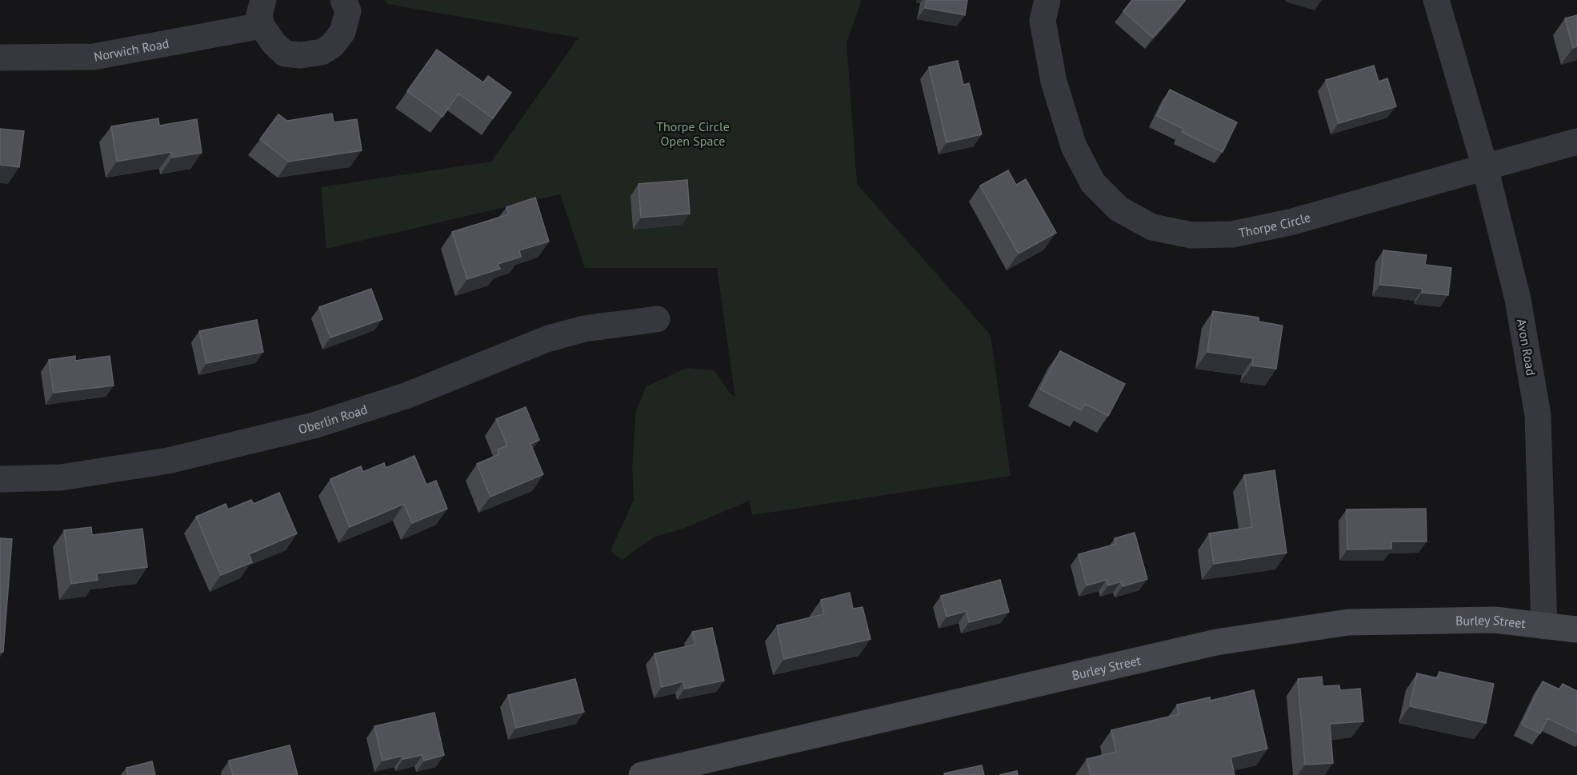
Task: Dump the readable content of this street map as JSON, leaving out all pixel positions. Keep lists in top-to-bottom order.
{
  "streets": {
    "main road": ["Burley Street"],
    "street": [
      "Norwich Road",
      "Thorpe Circle",
      "Avon Road",
      "Oberlin Road"
    ]
  },
  "crossings": [
    ["Thorpe Circle", "Avon Road"],
    ["Avon Road", "Burley Street"]
  ],
  "parks": ["Thorpe Circle Open Space"]
}
